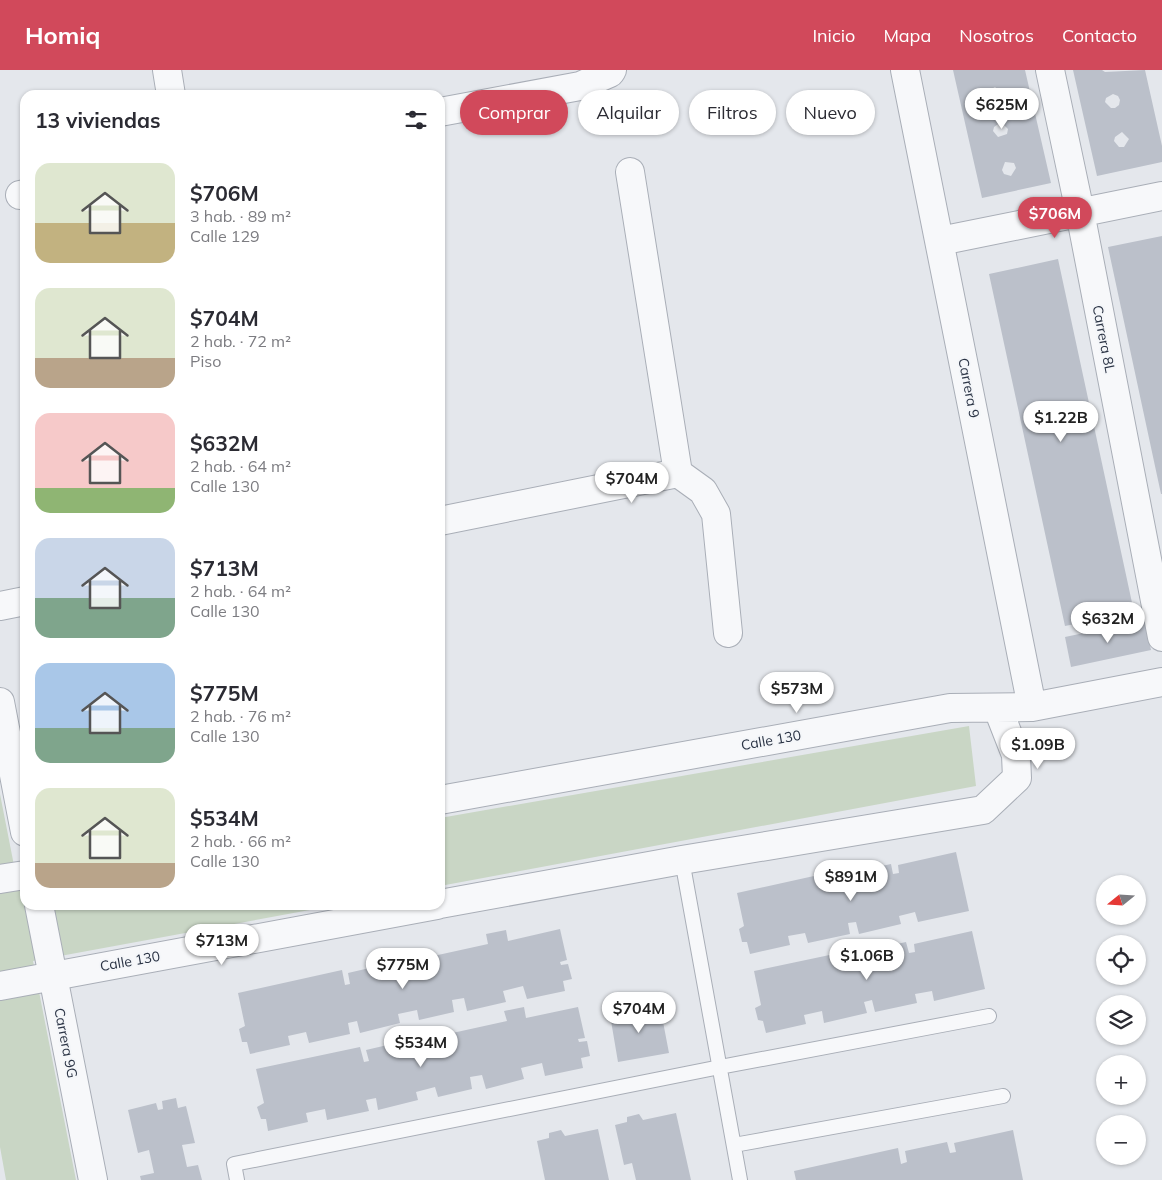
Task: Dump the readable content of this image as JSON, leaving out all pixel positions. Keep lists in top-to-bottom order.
{
  "streets": {
    "street": [
      "Carrera 8L",
      "Carrera 9",
      "Calle 130",
      "Carrera 9G"
    ]
  },
  "crossings": [
    ["Carrera 9", "Calle 130"],
    ["Calle 130", "Carrera 9G"]
  ],
  "north": "left",
  "page": {
    "header": "Homiq",
    "nav": [
      "Inicio",
      "Mapa",
      "Nosotros",
      "Contacto"
    ],
    "price": [
      "$625M",
      "$706M",
      "$1.22B",
      "$704M",
      "$632M",
      "$573M",
      "$1.09B",
      "$891M",
      "$713M",
      "$1.06B",
      "$775M",
      "$704M",
      "$534M"
    ],
    "chip": [
      "Comprar",
      "Alquilar",
      "Filtros",
      "Nuevo"
    ],
    "heading": "13 viviendas",
    "list": [
      {
        "name": "$706M",
        "note": "3 hab. · 89 m² · Calle 129"
      },
      {
        "name": "$704M",
        "note": "2 hab. · 72 m² · Piso"
      },
      {
        "name": "$632M",
        "note": "2 hab. · 64 m² · Calle 130"
      },
      {
        "name": "$713M",
        "note": "2 hab. · 64 m² · Calle 130"
      },
      {
        "name": "$775M",
        "note": "2 hab. · 76 m² · Calle 130"
      },
      {
        "name": "$534M",
        "note": "2 hab. · 66 m² · Calle 130"
      }
    ],
    "map_buttons": ["+", "−"]
  }
}
